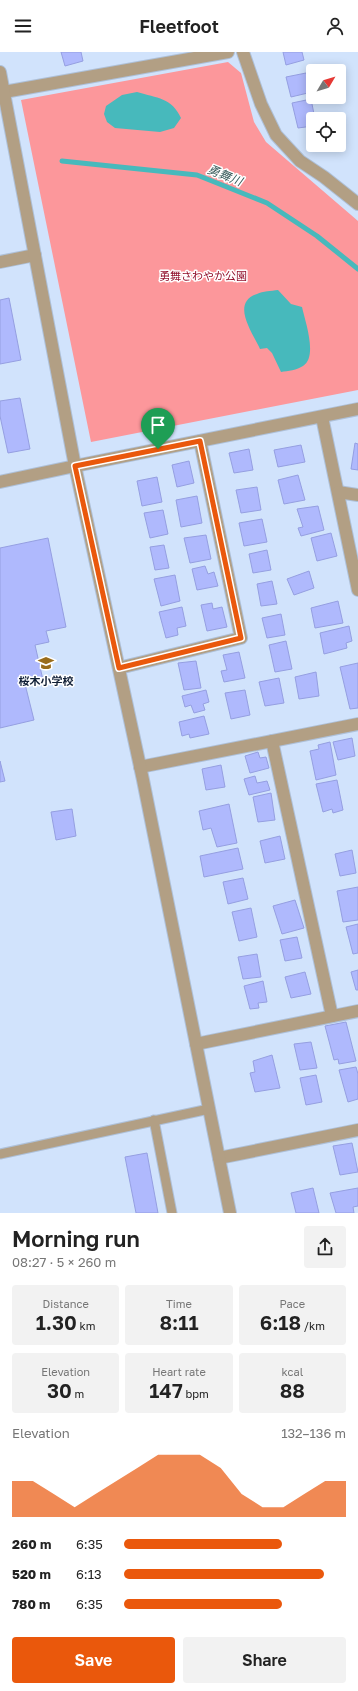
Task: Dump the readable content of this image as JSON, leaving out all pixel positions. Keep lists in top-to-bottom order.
{
  "water": ["勇舞川"],
  "parks": ["勇舞さわやか公園"],
  "places": {
    "school or university": ["桜木小学校"]
  },
  "north": "top right",
  "page": {
    "header": "Fleetfoot",
    "heading": ["Morning run", "08:27 · 5 × 260 m"],
    "stats": [
      ["Distance", "1.30 km"],
      ["Time", "8:11"],
      ["Pace", "6:18 /km"],
      ["Elevation", "30 m"],
      ["Heart rate", "147 bpm"],
      ["kcal", "88"]
    ],
    "chart": ["Elevation", "132–136 m"],
    "list": [
      {
        "name": "260 m",
        "note": "6:35"
      },
      {
        "name": "520 m",
        "note": "6:13"
      },
      {
        "name": "780 m",
        "note": "6:35"
      }
    ],
    "buttons": ["Save", "Share"]
  }
}
